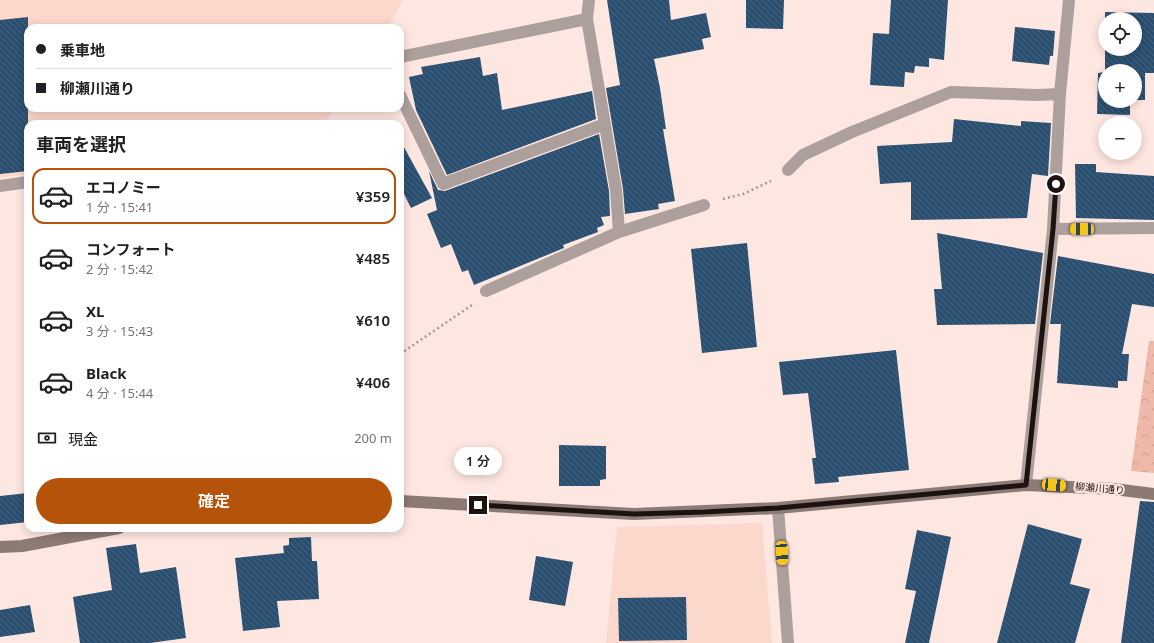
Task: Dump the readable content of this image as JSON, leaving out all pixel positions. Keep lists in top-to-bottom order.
{
  "streets": {
    "street": ["柳瀬川通り"]
  },
  "page": {
    "map_buttons": ["+", "−"],
    "banner": ["乗車地", "柳瀬川通り"],
    "heading": "車両を選択",
    "list": [
      {
        "name": "エコノミー",
        "note": "1 分 · 15:41",
        "value": "¥359"
      },
      {
        "name": "コンフォート",
        "note": "2 分 · 15:42",
        "value": "¥485"
      },
      {
        "name": "XL",
        "note": "3 分 · 15:43",
        "value": "¥610"
      },
      {
        "name": "Black",
        "note": "4 分 · 15:44",
        "value": "¥406"
      }
    ],
    "pay": ["現金", "200 m"],
    "bubble": "1 分",
    "buttons": "確定"
  }
}
